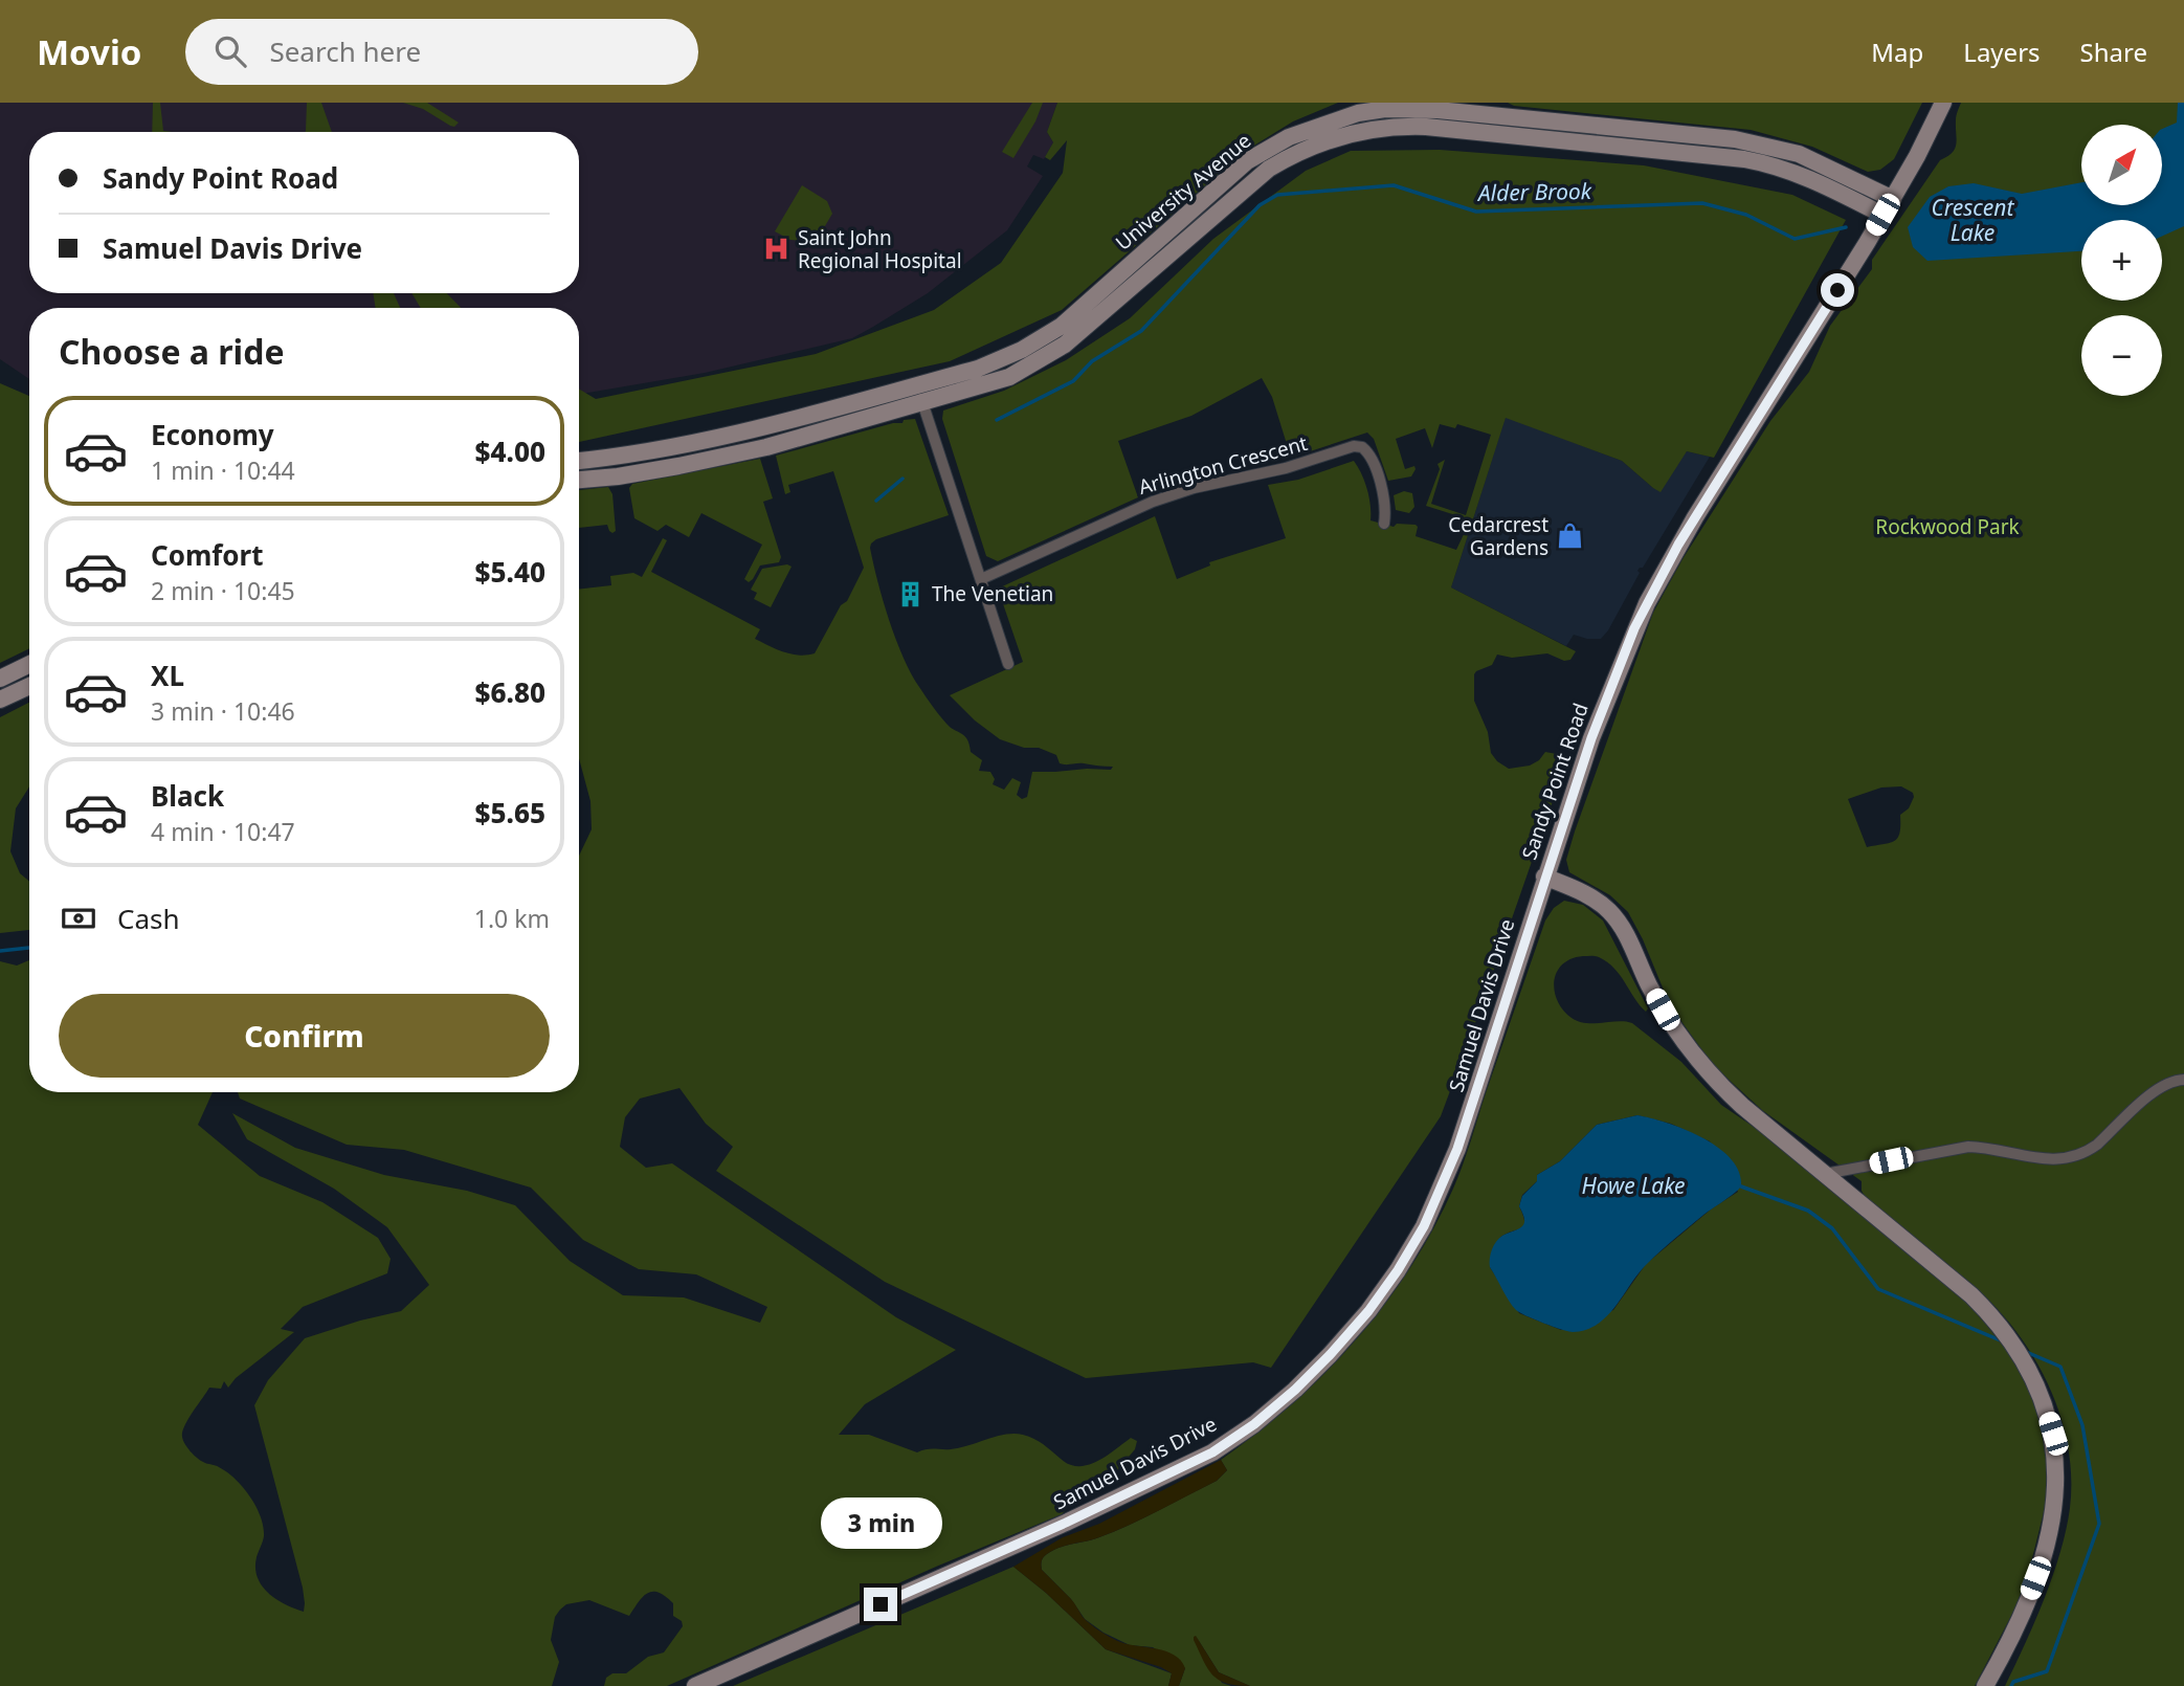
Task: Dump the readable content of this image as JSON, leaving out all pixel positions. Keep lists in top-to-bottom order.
{
  "streets": {
    "main road": ["University Avenue", "Sandy Point Road", "Samuel Davis Drive"],
    "street": ["Arlington Crescent"]
  },
  "crossings": [
    ["University Avenue", "Sandy Point Road"],
    ["Sandy Point Road", "Samuel Davis Drive"]
  ],
  "water": ["Alder Brook", "Crescent Lake", "Howe Lake"],
  "parks": ["Rockwood Park"],
  "places": {
    "hospital": ["Saint John Regional Hospital"],
    "shop": ["Cedarcrest Gardens"],
    "building": ["The Venetian"]
  },
  "north": "top right",
  "page": {
    "header": "Movio",
    "search": "Search here",
    "nav": ["Map", "Layers", "Share"],
    "map_buttons": ["+", "−"],
    "banner": ["Sandy Point Road", "Samuel Davis Drive"],
    "heading": "Choose a ride",
    "list": [
      {
        "name": "Economy",
        "note": "1 min · 10:44",
        "value": "$4.00"
      },
      {
        "name": "Comfort",
        "note": "2 min · 10:45",
        "value": "$5.40"
      },
      {
        "name": "XL",
        "note": "3 min · 10:46",
        "value": "$6.80"
      },
      {
        "name": "Black",
        "note": "4 min · 10:47",
        "value": "$5.65"
      }
    ],
    "pay": ["Cash", "1.0 km"],
    "buttons": "Confirm",
    "bubble": "3 min"
  }
}
